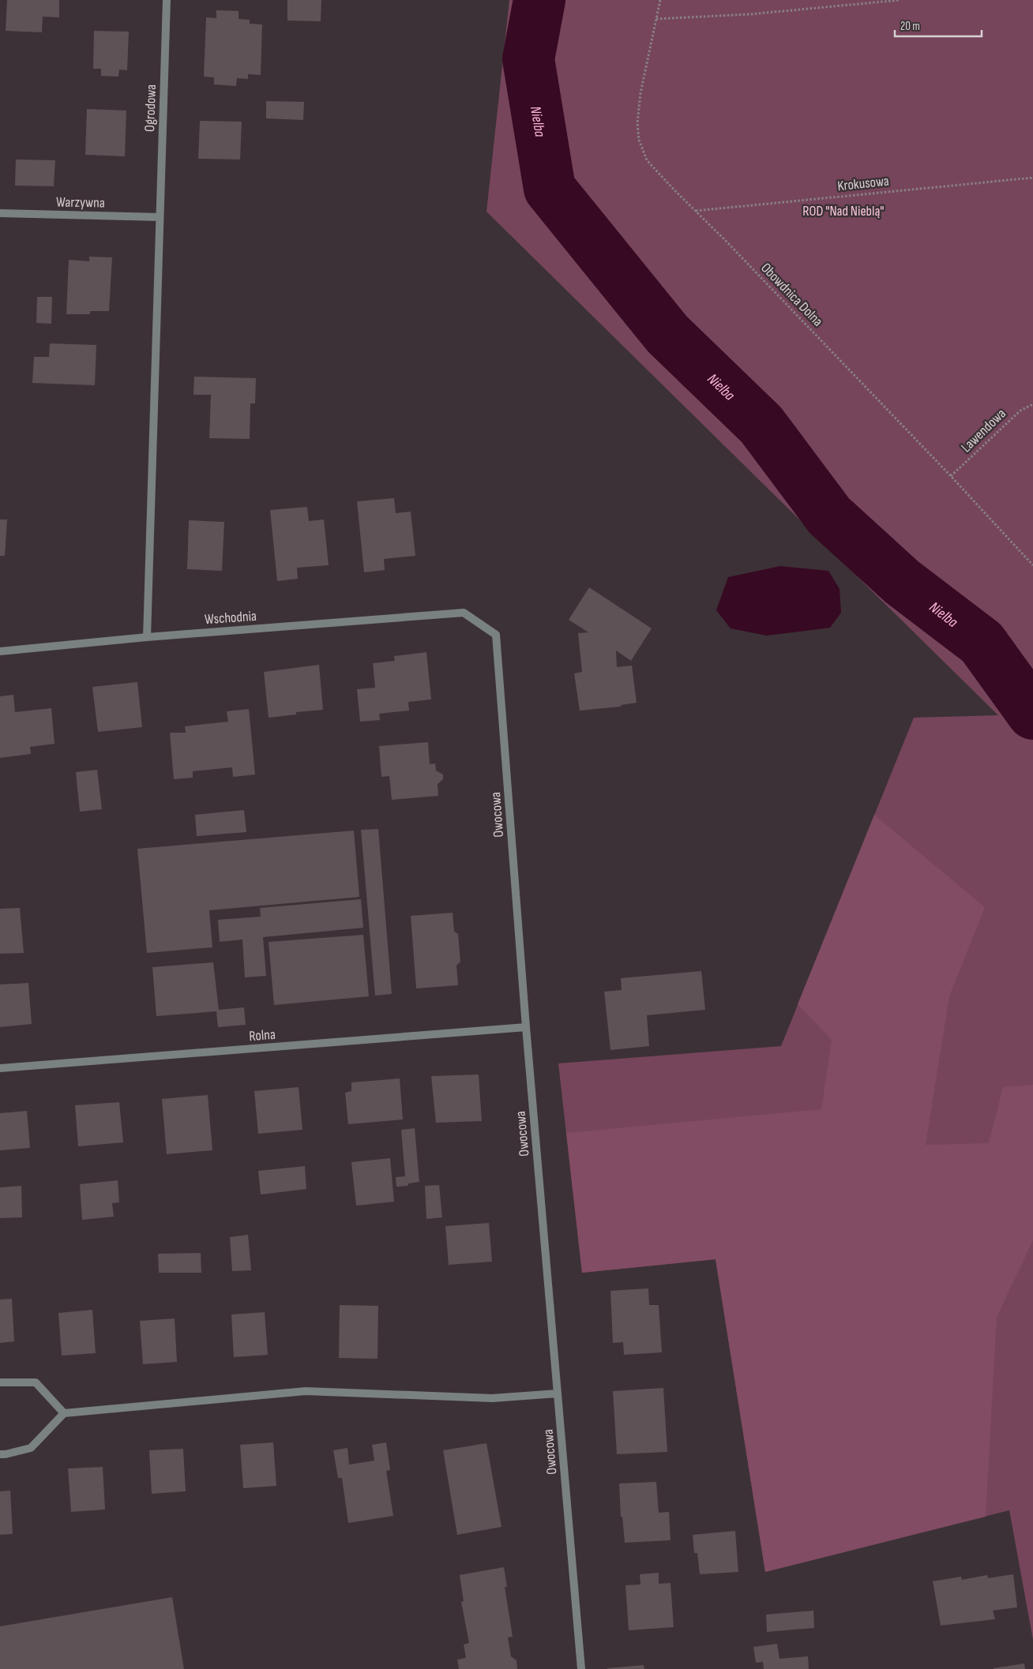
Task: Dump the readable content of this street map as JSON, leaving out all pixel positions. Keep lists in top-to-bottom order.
{
  "streets": {
    "street": [
      "Ogrodowa",
      "Warzywna",
      "Wschodnia",
      "Owocowa",
      "Rolna"
    ],
    "path": ["Krokusowa", "Obowdnica Dolna", "Lawendowa"]
  },
  "crossings": [
    ["Ogrodowa", "Warzywna"],
    ["Ogrodowa", "Wschodnia"],
    ["Krokusowa", "Obowdnica Dolna"],
    ["Obowdnica Dolna", "Lawendowa"],
    ["Wschodnia", "Owocowa"],
    ["Owocowa", "Rolna"]
  ],
  "water": ["Nielba"],
  "parks": ["ROD \"Nad Nieblą\""],
  "scale_bar": "20 m"
}
